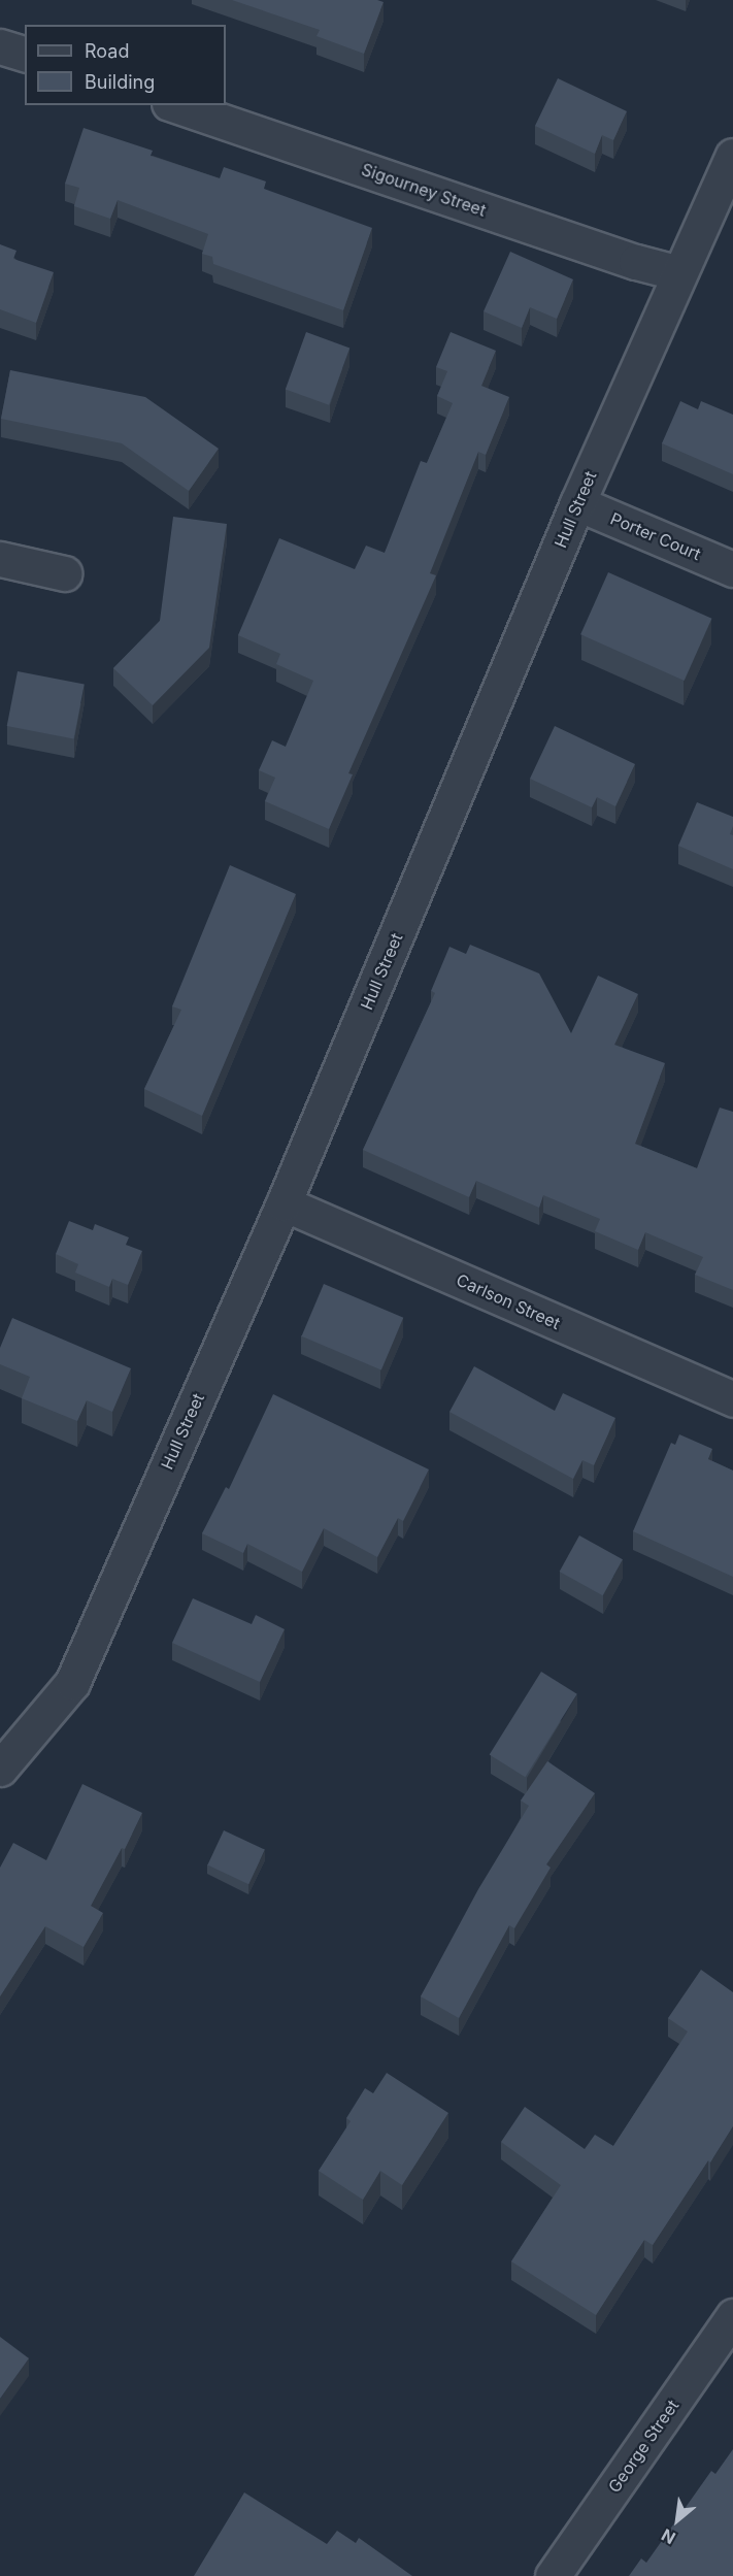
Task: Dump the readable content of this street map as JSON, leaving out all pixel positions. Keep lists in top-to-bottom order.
{
  "streets": {
    "street": [
      "Sigourney Street",
      "Hull Street",
      "Porter Court",
      "Carlson Street",
      "George Street"
    ]
  },
  "crossings": [
    ["Sigourney Street", "Hull Street"],
    ["Hull Street", "Porter Court"],
    ["Hull Street", "Carlson Street"]
  ],
  "legend": ["Road", "Building"],
  "north": "bottom left"
}
